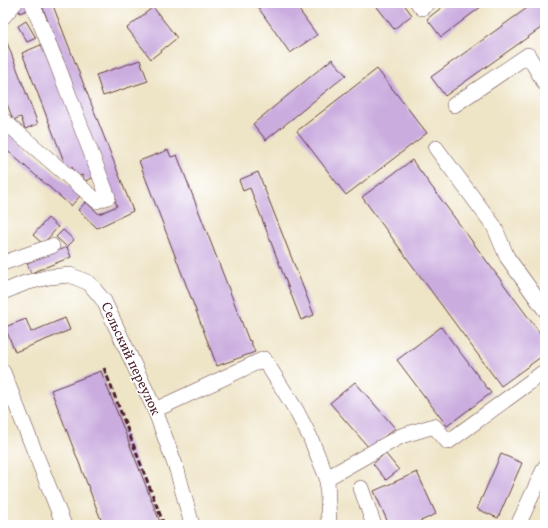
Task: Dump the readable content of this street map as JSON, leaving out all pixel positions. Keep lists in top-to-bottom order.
{
  "streets": {
    "street": ["Сельский переулок"]
  }
}
